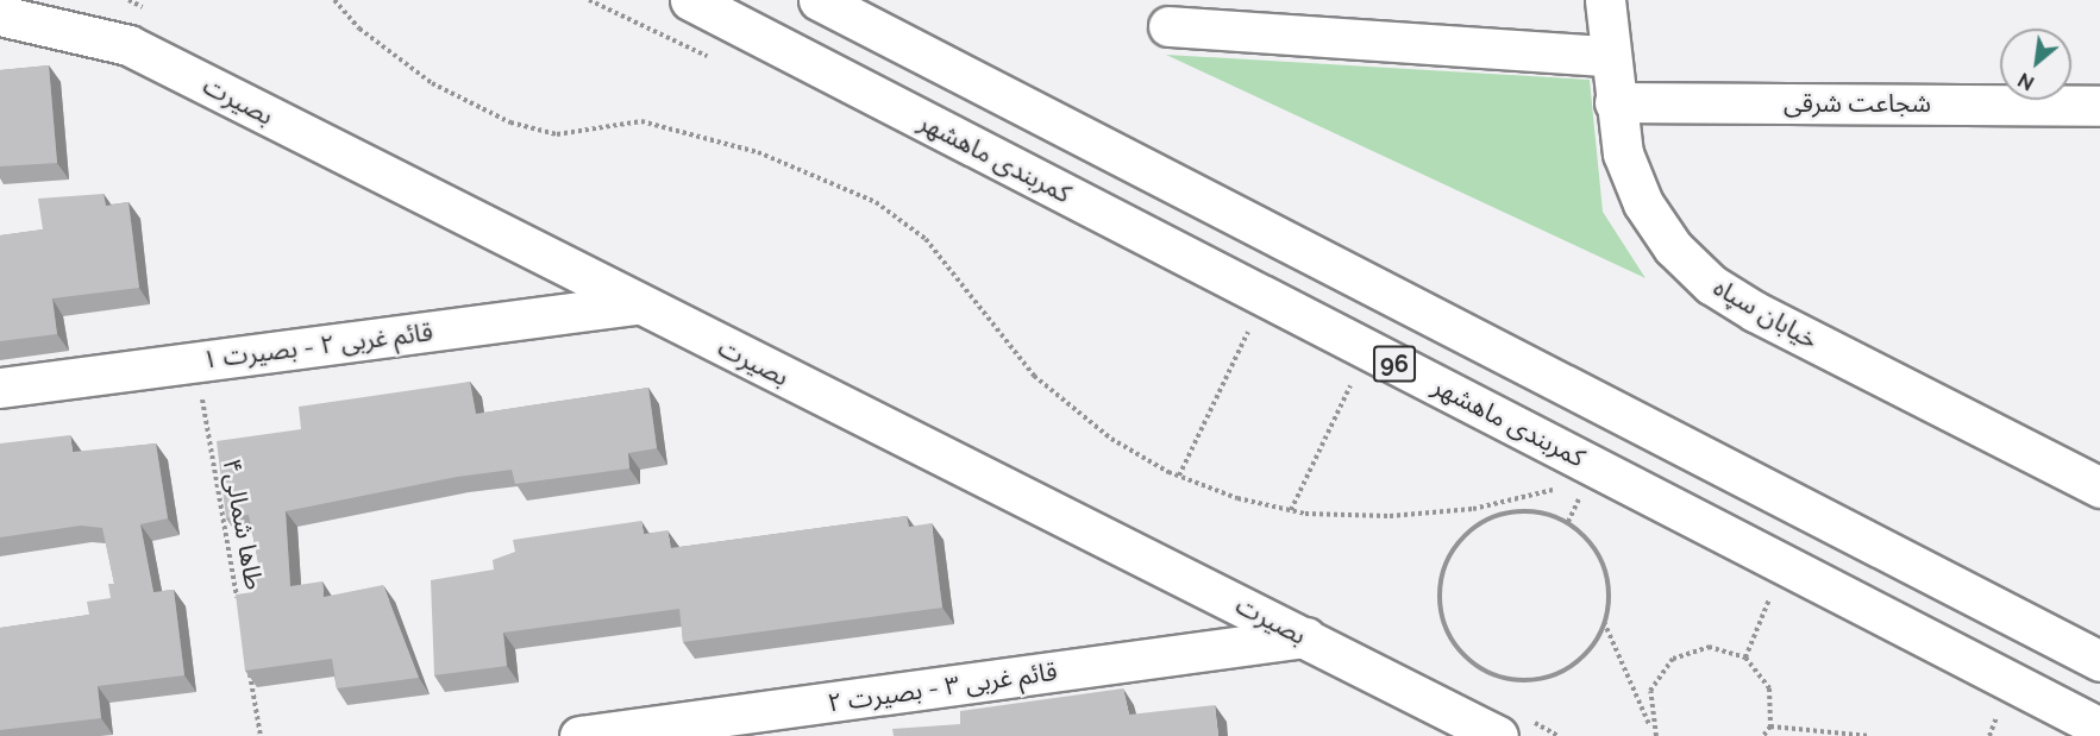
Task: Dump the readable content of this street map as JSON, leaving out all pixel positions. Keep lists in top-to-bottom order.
{
  "streets": {
    "street": [
      "بصیرت",
      "شجاعت شرقی",
      "کمربندی ماهشهر",
      "خیابان سپاه",
      "قائم غربی ۲ - بصیرت ۱",
      "96",
      "قائم غربی ۳ - بصیرت ۲"
    ],
    "path": ["طاها شمالی۴"]
  },
  "crossings": [
    ["بصیرت", "قائم غربی ۲ - بصیرت ۱"],
    ["بصیرت", "قائم غربی ۳ - بصیرت ۲"],
    ["شجاعت شرقی", "خیابان سپاه"],
    ["قائم غربی ۲ - بصیرت ۱", "طاها شمالی۴"]
  ],
  "north": "bottom left"
}
